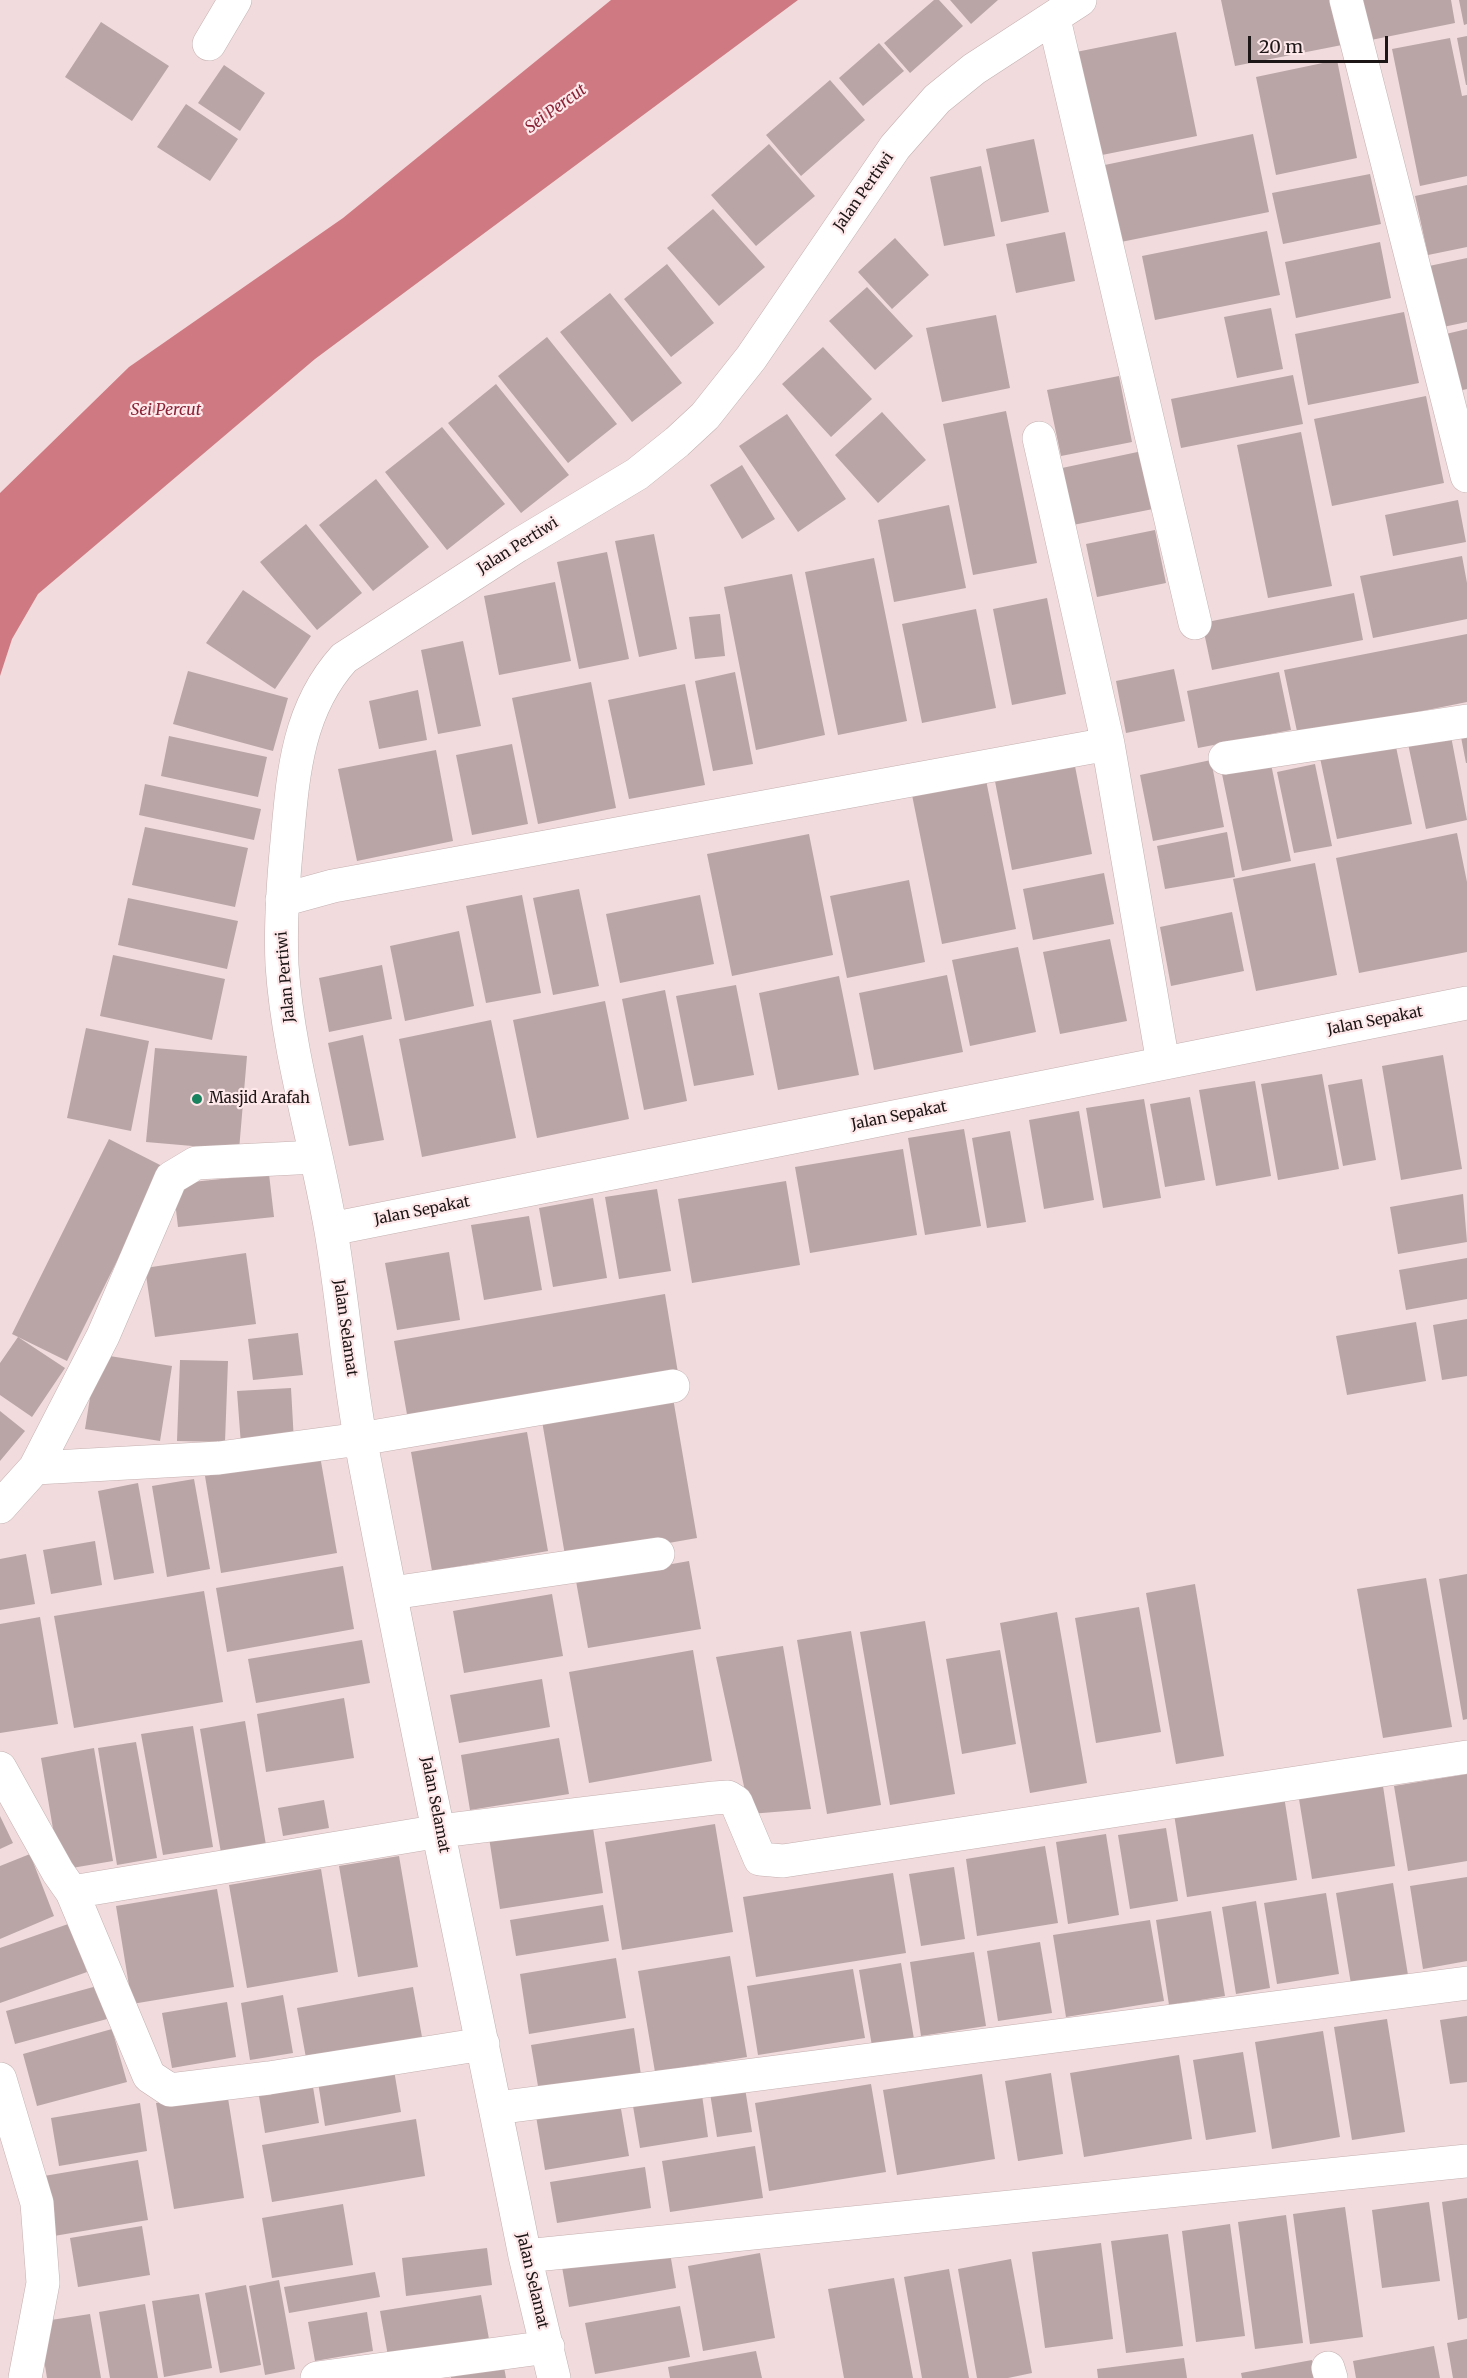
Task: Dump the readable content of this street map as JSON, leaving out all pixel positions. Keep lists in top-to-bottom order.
{
  "streets": {
    "street": ["Jalan Pertiwi", "Jalan Sepakat", "Jalan Selamat"]
  },
  "crossings": [
    ["Jalan Pertiwi", "Jalan Sepakat"],
    ["Jalan Pertiwi", "Jalan Selamat"],
    ["Jalan Sepakat", "Jalan Selamat"]
  ],
  "water": ["Sei Percut"],
  "places": ["Masjid Arafah"],
  "scale_bar": "20 m"
}
